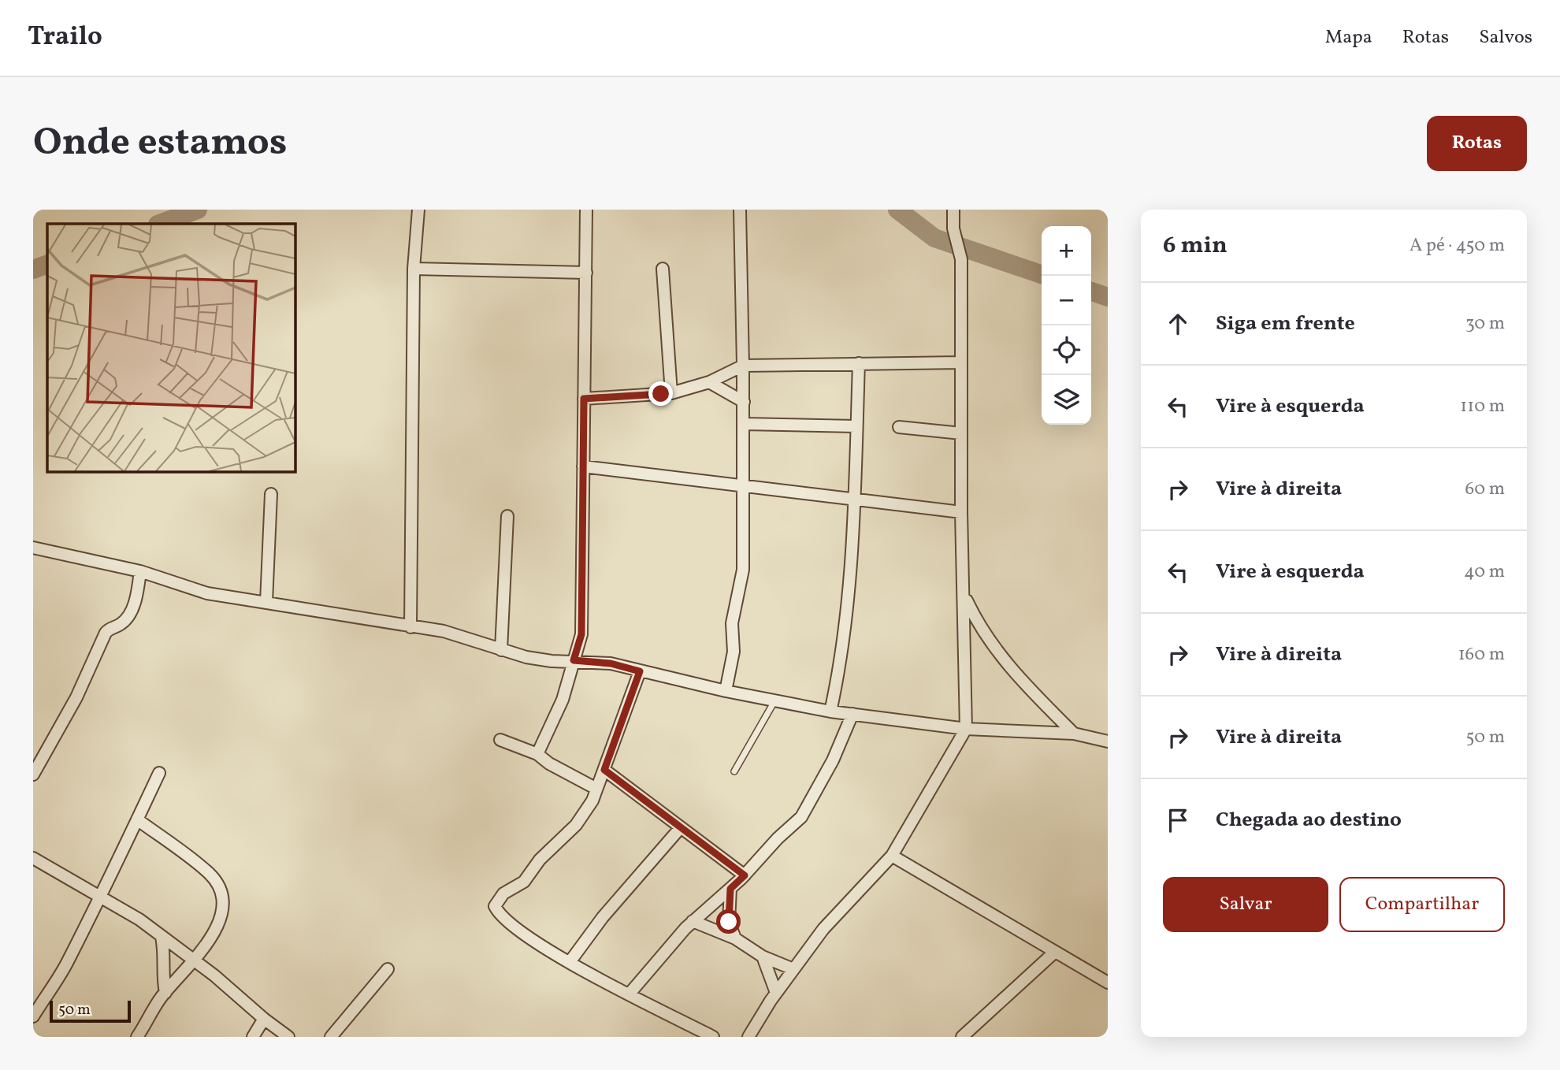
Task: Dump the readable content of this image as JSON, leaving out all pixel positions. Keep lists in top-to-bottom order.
{
  "scale_bar": "50 m",
  "page": {
    "header": "Trailo",
    "nav": ["Mapa", "Rotas", "Salvos"],
    "buttons": [
      "Rotas",
      ["Salvar", "Compartilhar"]
    ],
    "title": "Onde estamos",
    "heading": ["6 min", "A pé · 450 m"],
    "map_buttons": ["+", "−"],
    "list": [
      ["Siga em frente", "30 m"],
      ["Vire à esquerda", "110 m"],
      ["Vire à direita", "60 m"],
      ["Vire à esquerda", "40 m"],
      ["Vire à direita", "160 m"],
      ["Vire à direita", "50 m"],
      "Chegada ao destino"
    ],
    "scale": "50 m"
  }
}
